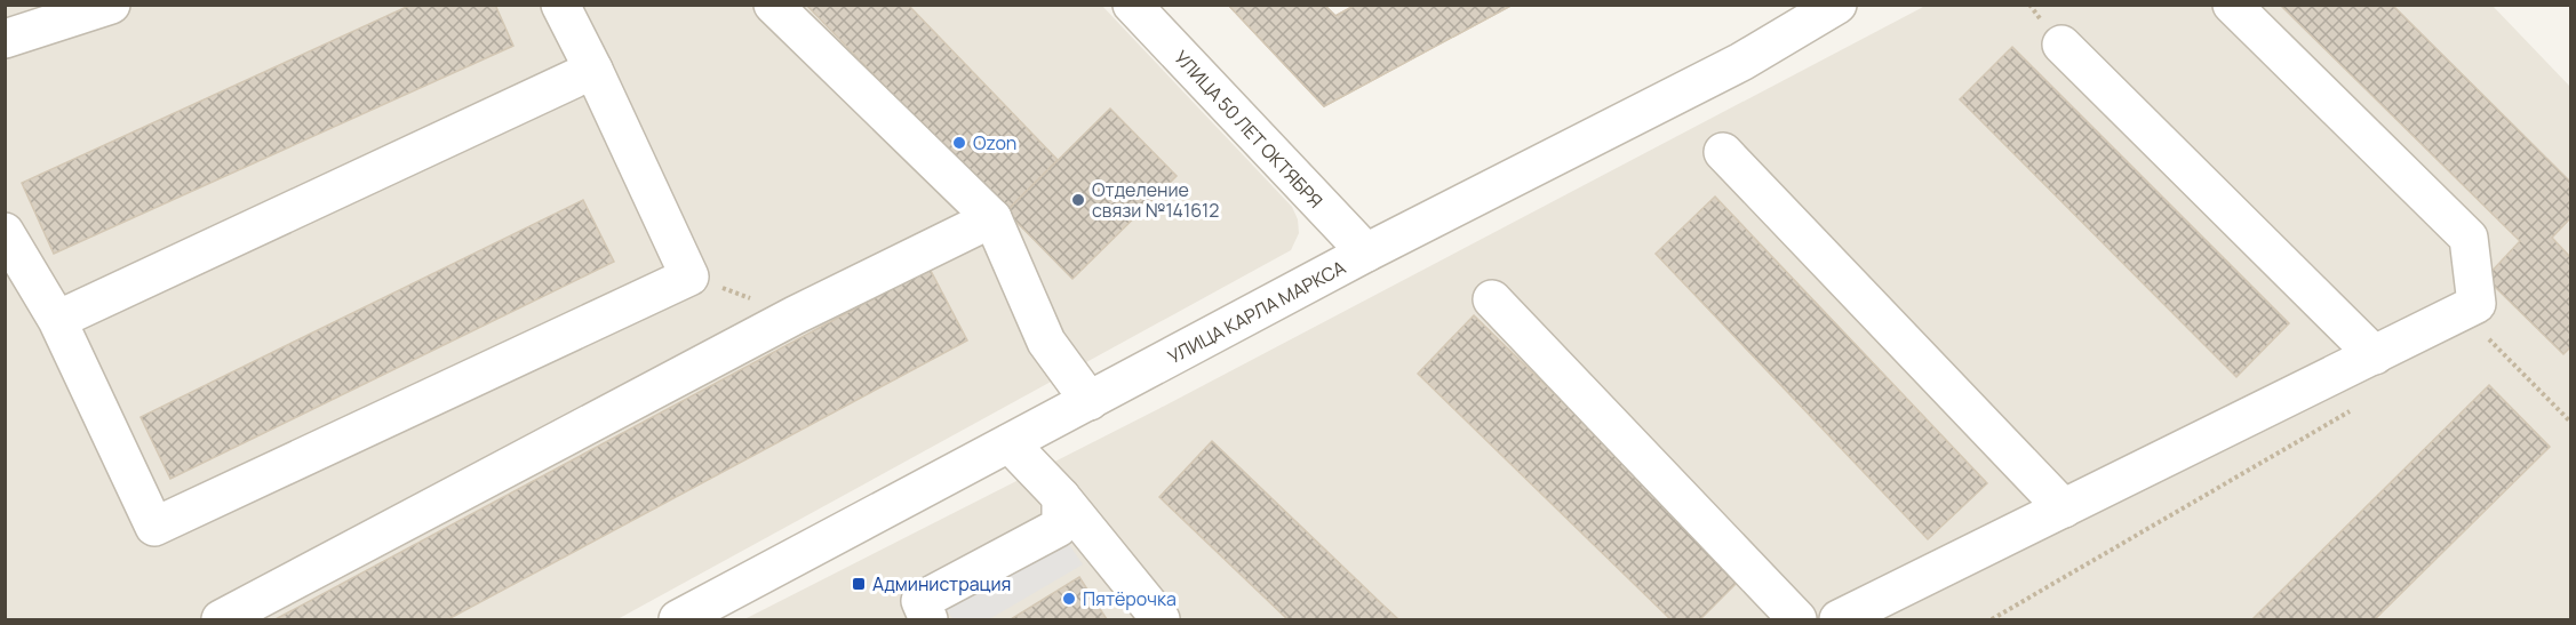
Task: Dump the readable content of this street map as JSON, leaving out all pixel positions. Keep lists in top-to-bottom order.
{
  "streets": {
    "street": ["УЛИЦА 50 ЛЕТ ОКТЯБРЯ", "УЛИЦА КАРЛА МАРКСА"]
  },
  "crossings": [
    ["УЛИЦА 50 ЛЕТ ОКТЯБРЯ", "УЛИЦА КАРЛА МАРКСА"]
  ],
  "places": {
    "other": ["Ozon", "Отделение связи №141612", "Пятёрочка"],
    "transit": ["Администрация"]
  }
}
